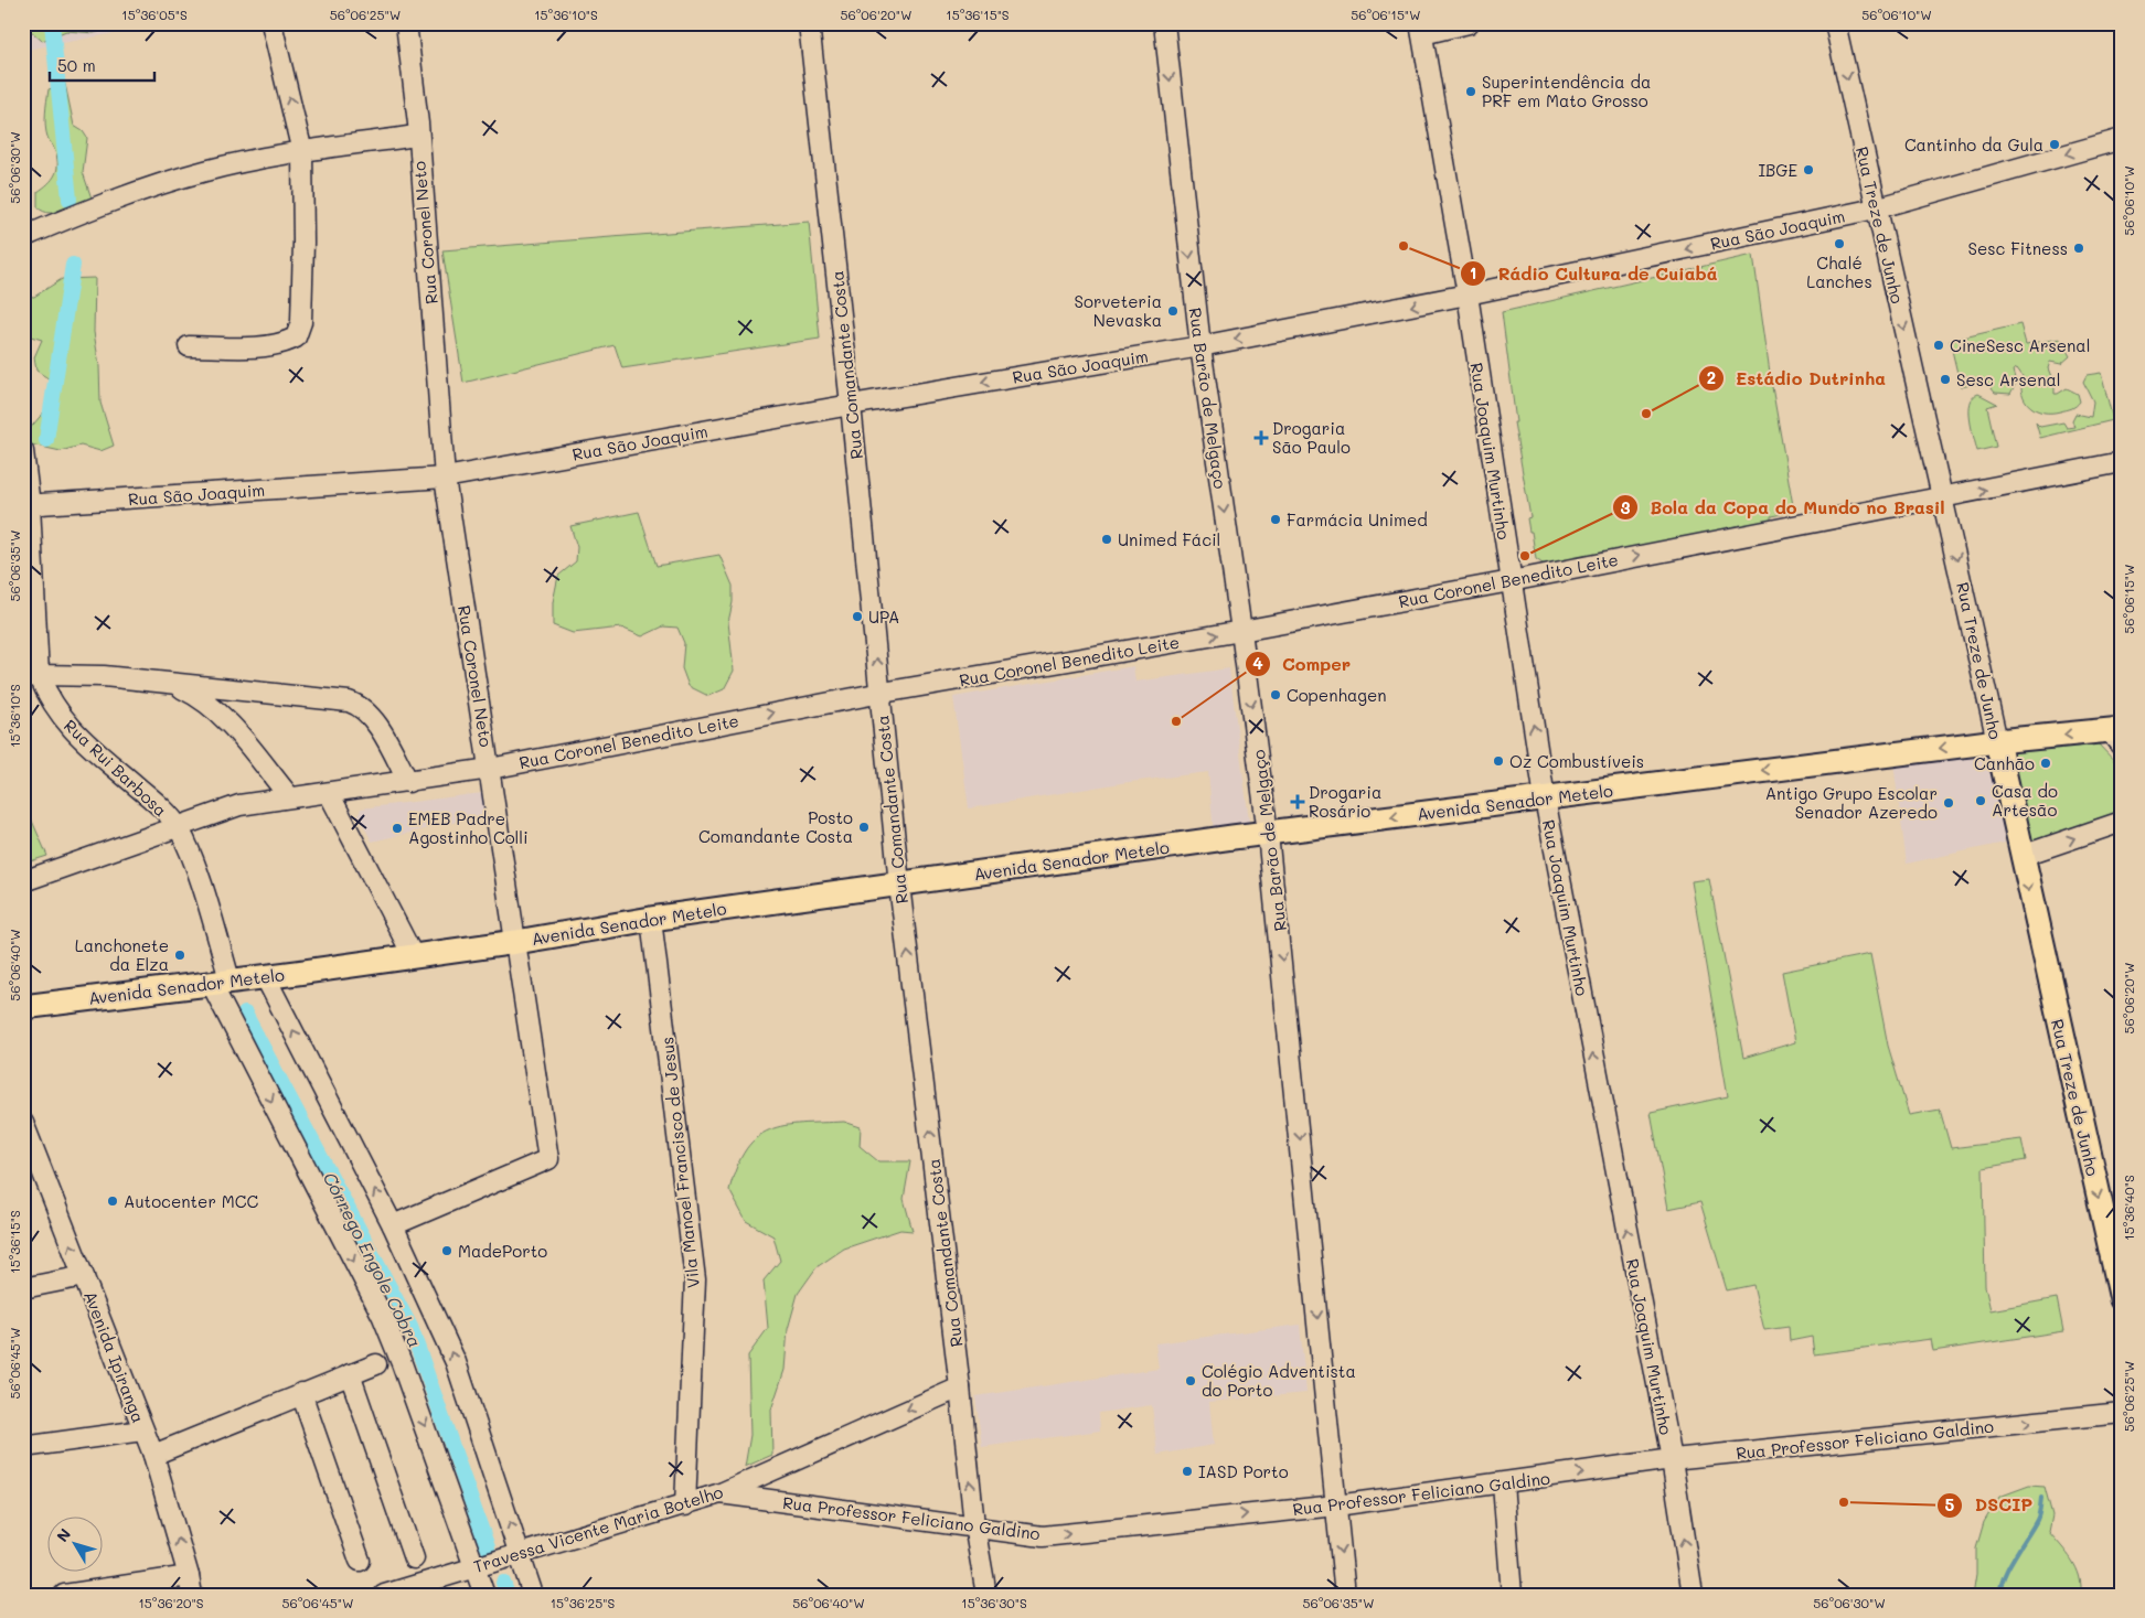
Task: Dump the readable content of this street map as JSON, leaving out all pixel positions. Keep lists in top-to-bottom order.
{
  "streets": {
    "main road": ["Rua Treze de Junho", "Avenida Senador Metelo"],
    "street": [
      "Rua São Joaquim",
      "Rua Coronel Neto",
      "Rua Comandante Costa",
      "Rua Barão de Melgaço",
      "Rua Joaquim Murtinho",
      "Rua Coronel Benedito Leite",
      "Rua Rui Barbosa",
      "Vila Manoel Francisco de Jesus",
      "Avenida Ipiranga",
      "Rua Professor Feliciano Galdino",
      "Travessa Vicente Maria Botelho"
    ]
  },
  "crossings": [
    ["Rua Treze de Junho", "Rua São Joaquim"],
    ["Rua Treze de Junho", "Rua Coronel Benedito Leite"],
    ["Rua Treze de Junho", "Avenida Senador Metelo"],
    ["Rua São Joaquim", "Rua Coronel Neto"],
    ["Rua São Joaquim", "Rua Comandante Costa"],
    ["Rua São Joaquim", "Rua Barão de Melgaço"],
    ["Rua São Joaquim", "Rua Joaquim Murtinho"],
    ["Rua São Joaquim", "Rua Rui Barbosa"],
    ["Rua Coronel Neto", "Rua Coronel Benedito Leite"],
    ["Rua Coronel Neto", "Avenida Senador Metelo"],
    ["Rua Comandante Costa", "Rua Coronel Benedito Leite"],
    ["Rua Comandante Costa", "Avenida Senador Metelo"],
    ["Rua Comandante Costa", "Rua Professor Feliciano Galdino"],
    ["Rua Comandante Costa", "Travessa Vicente Maria Botelho"],
    ["Rua Barão de Melgaço", "Rua Coronel Benedito Leite"],
    ["Rua Barão de Melgaço", "Avenida Senador Metelo"],
    ["Rua Barão de Melgaço", "Rua Professor Feliciano Galdino"],
    ["Rua Joaquim Murtinho", "Rua Coronel Benedito Leite"],
    ["Rua Joaquim Murtinho", "Avenida Senador Metelo"],
    ["Rua Joaquim Murtinho", "Rua Professor Feliciano Galdino"],
    ["Rua Coronel Benedito Leite", "Rua Rui Barbosa"],
    ["Rua Rui Barbosa", "Avenida Senador Metelo"],
    ["Rua Rui Barbosa", "Travessa Vicente Maria Botelho"],
    ["Avenida Senador Metelo", "Vila Manoel Francisco de Jesus"],
    ["Vila Manoel Francisco de Jesus", "Travessa Vicente Maria Botelho"],
    ["Rua Professor Feliciano Galdino", "Travessa Vicente Maria Botelho"]
  ],
  "one_way": [
    "Rua Treze de Junho",
    "Rua São Joaquim",
    "Rua Comandante Costa",
    "Rua Barão de Melgaço",
    "Rua Joaquim Murtinho",
    "Rua Coronel Benedito Leite",
    "Avenida Senador Metelo",
    "Rua Professor Feliciano Galdino",
    "Travessa Vicente Maria Botelho"
  ],
  "water": ["Córrego Engole Cobra"],
  "places": {
    "other": [
      "Superintendência da PRF em Mato Grosso",
      "Cantinho da Gula",
      "IBGE",
      "Chalé Lanches",
      "Rádio Cultura de Cuiabá",
      "Sesc Fitness",
      "Sorveteria Nevaska",
      "CineSesc Arsenal",
      "Sesc Arsenal",
      "Estádio Dutrinha",
      "Farmácia Unimed",
      "Unimed Fácil",
      "Bola da Copa do Mundo no Brasil",
      "UPA",
      "Copenhagen",
      "Comper",
      "Oz Combustíveis",
      "Canhão",
      "Casa do Artesão",
      "Antigo Grupo Escolar Senador Azeredo",
      "Posto Comandante Costa",
      "EMEB Padre Agostinho Colli",
      "Lanchonete da Elza",
      "Autocenter MCC",
      "MadePorto",
      "Colégio Adventista do Porto",
      "IASD Porto",
      "DSCIP"
    ],
    "health": ["Drogaria São Paulo", "Drogaria Rosário"]
  },
  "scale_bar": "50 m",
  "north": "top left",
  "coordinates": [
    "15°36'05\"S",
    "56°06'25\"W",
    "15°36'10\"S",
    "56°06'20\"W",
    "15°36'15\"S",
    "56°06'15\"W",
    "56°06'10\"W",
    "56°06'30\"W",
    "56°06'35\"W",
    "56°06'40\"W",
    "15°36'40\"S",
    "56°06'45\"W",
    "15°36'20\"S",
    "15°36'25\"S",
    "15°36'30\"S"
  ]
}
